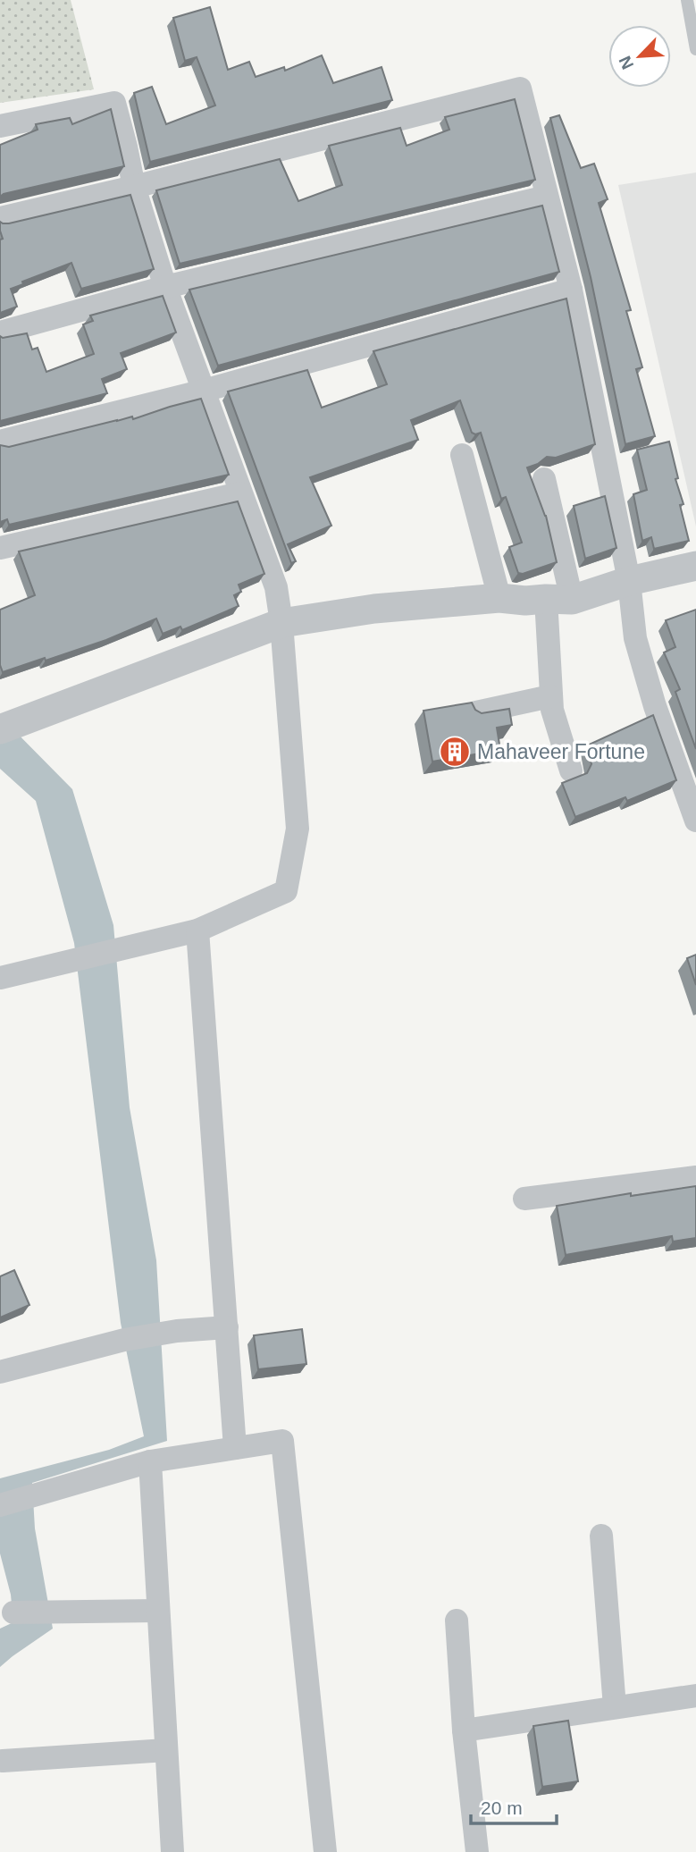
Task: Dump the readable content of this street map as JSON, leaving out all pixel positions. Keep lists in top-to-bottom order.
{
  "places": {
    "building": ["Mahaveer Fortune"]
  },
  "scale_bar": "20 m",
  "north": "bottom left"
}
